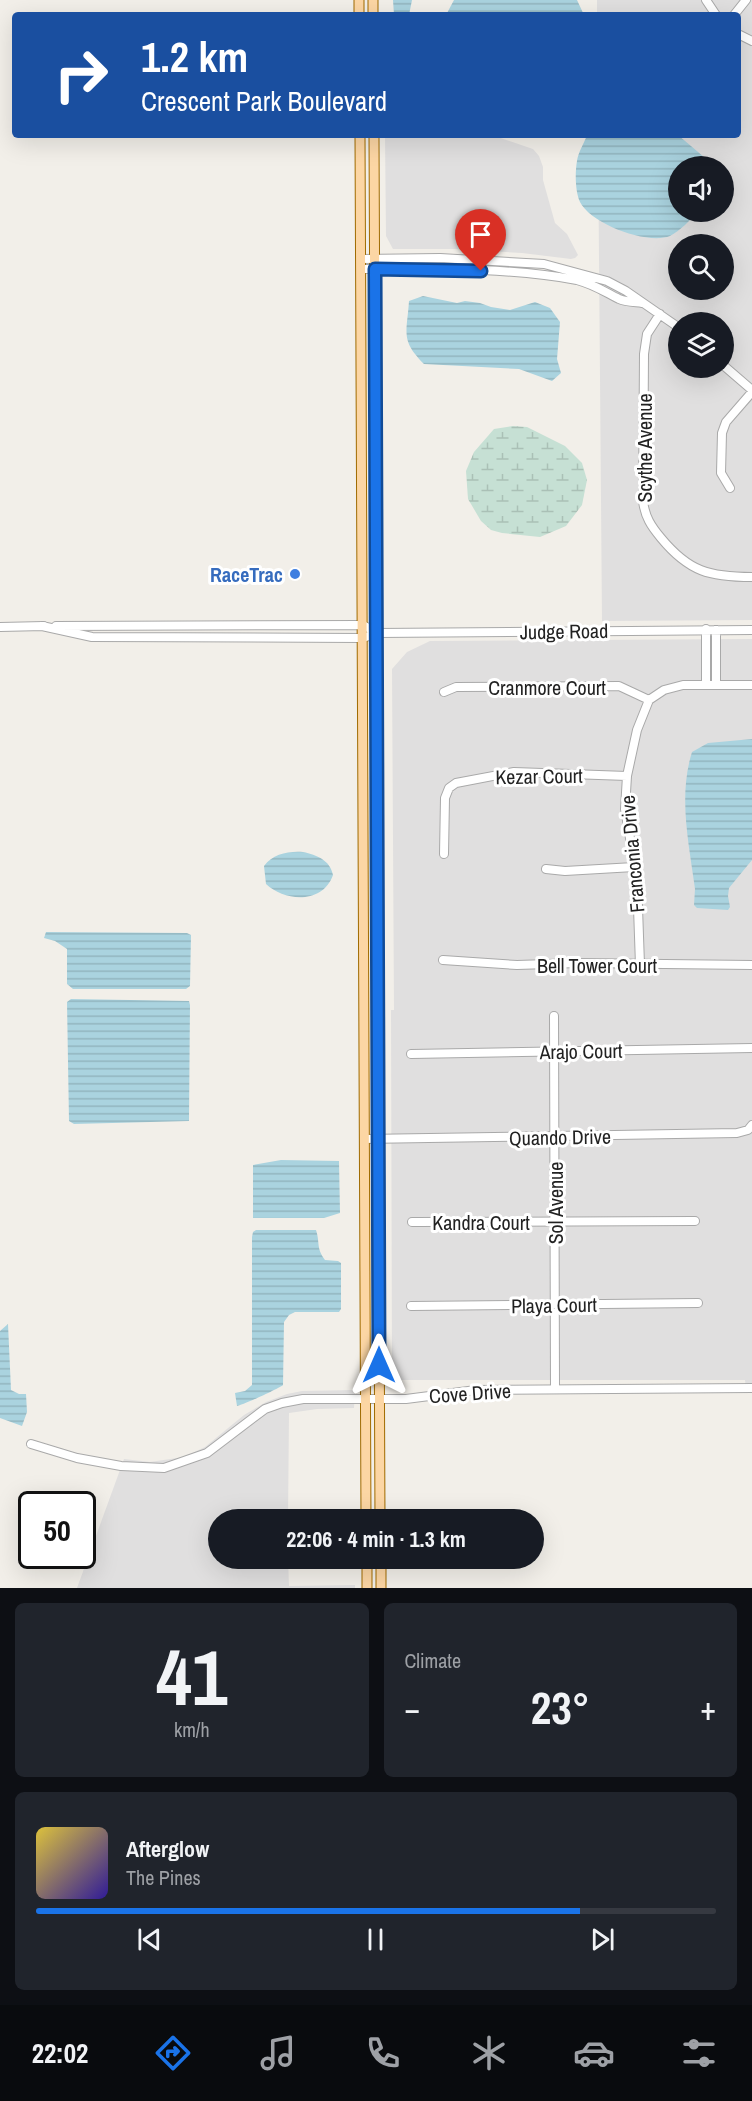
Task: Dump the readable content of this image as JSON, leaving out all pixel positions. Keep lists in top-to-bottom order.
{
  "streets": {
    "street": [
      "Scythe Avenue",
      "Judge Road",
      "Cranmore Court",
      "Kezar Court",
      "Franconia Drive",
      "Bell Tower Court",
      "Arajo Court",
      "Quando Drive",
      "Sol Avenue",
      "Kandra Court",
      "Playa Court",
      "Cove Drive"
    ]
  },
  "crossings": [
    ["Cranmore Court", "Franconia Drive"],
    ["Kezar Court", "Franconia Drive"],
    ["Franconia Drive", "Bell Tower Court"],
    ["Arajo Court", "Sol Avenue"],
    ["Quando Drive", "Sol Avenue"],
    ["Sol Avenue", "Kandra Court"],
    ["Sol Avenue", "Playa Court"],
    ["Sol Avenue", "Cove Drive"]
  ],
  "places": ["RaceTrac"],
  "page": {
    "turn": ["1.2 km", "Crescent Park Boulevard"],
    "limit": "50",
    "trip": "22:06 · 4 min · 1.3 km",
    "tile": [
      ["41", "km/h"],
      "Climate"
    ],
    "heat": ["−", "23°", "+"],
    "song": ["Afterglow", "The Pines"],
    "tabs": "22:02"
  }
}
